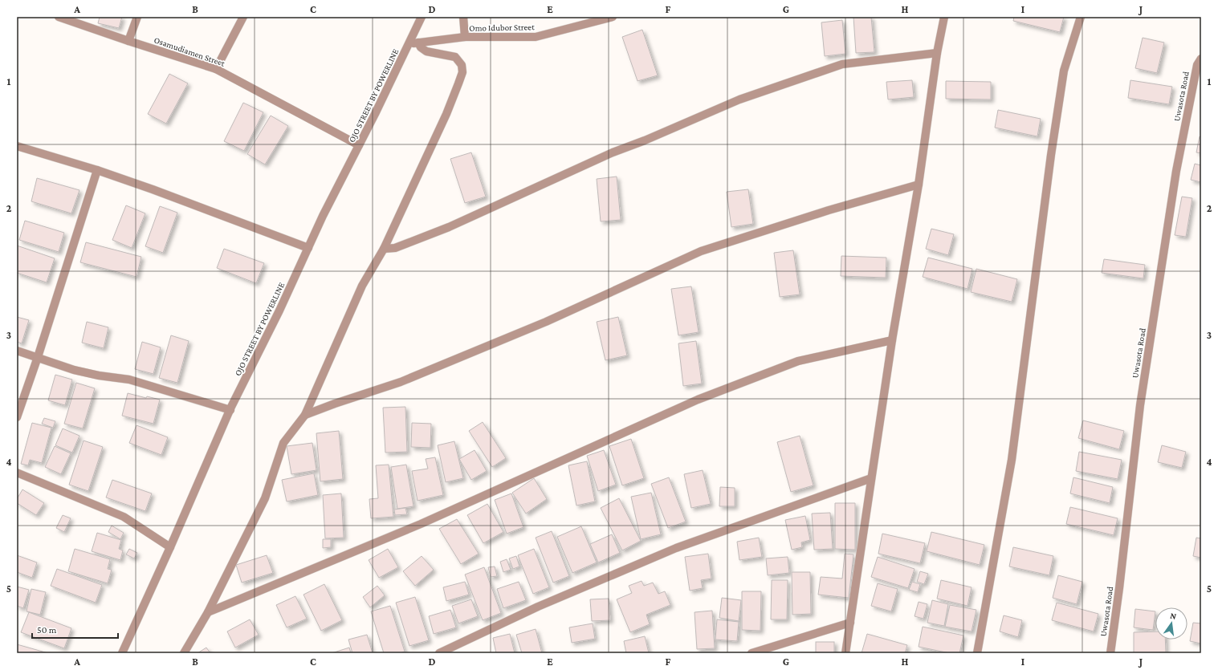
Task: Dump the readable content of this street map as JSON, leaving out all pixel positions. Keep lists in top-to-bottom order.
{
  "streets": {
    "street": [
      "Omo Idubor Street",
      "Osamudiamen Street",
      "OJO STREET BY POWERLINE",
      "Uwasota Road"
    ]
  },
  "crossings": [
    ["Omo Idubor Street", "OJO STREET BY POWERLINE"],
    ["Osamudiamen Street", "OJO STREET BY POWERLINE"]
  ],
  "scale_bar": "50 m",
  "north": "top",
  "grid": {
    "columns": [
      "A",
      "B",
      "C",
      "D",
      "E",
      "F",
      "G",
      "H",
      "I",
      "J"
    ],
    "rows": [
      "1",
      "2",
      "3",
      "4",
      "5"
    ]
  }
}
